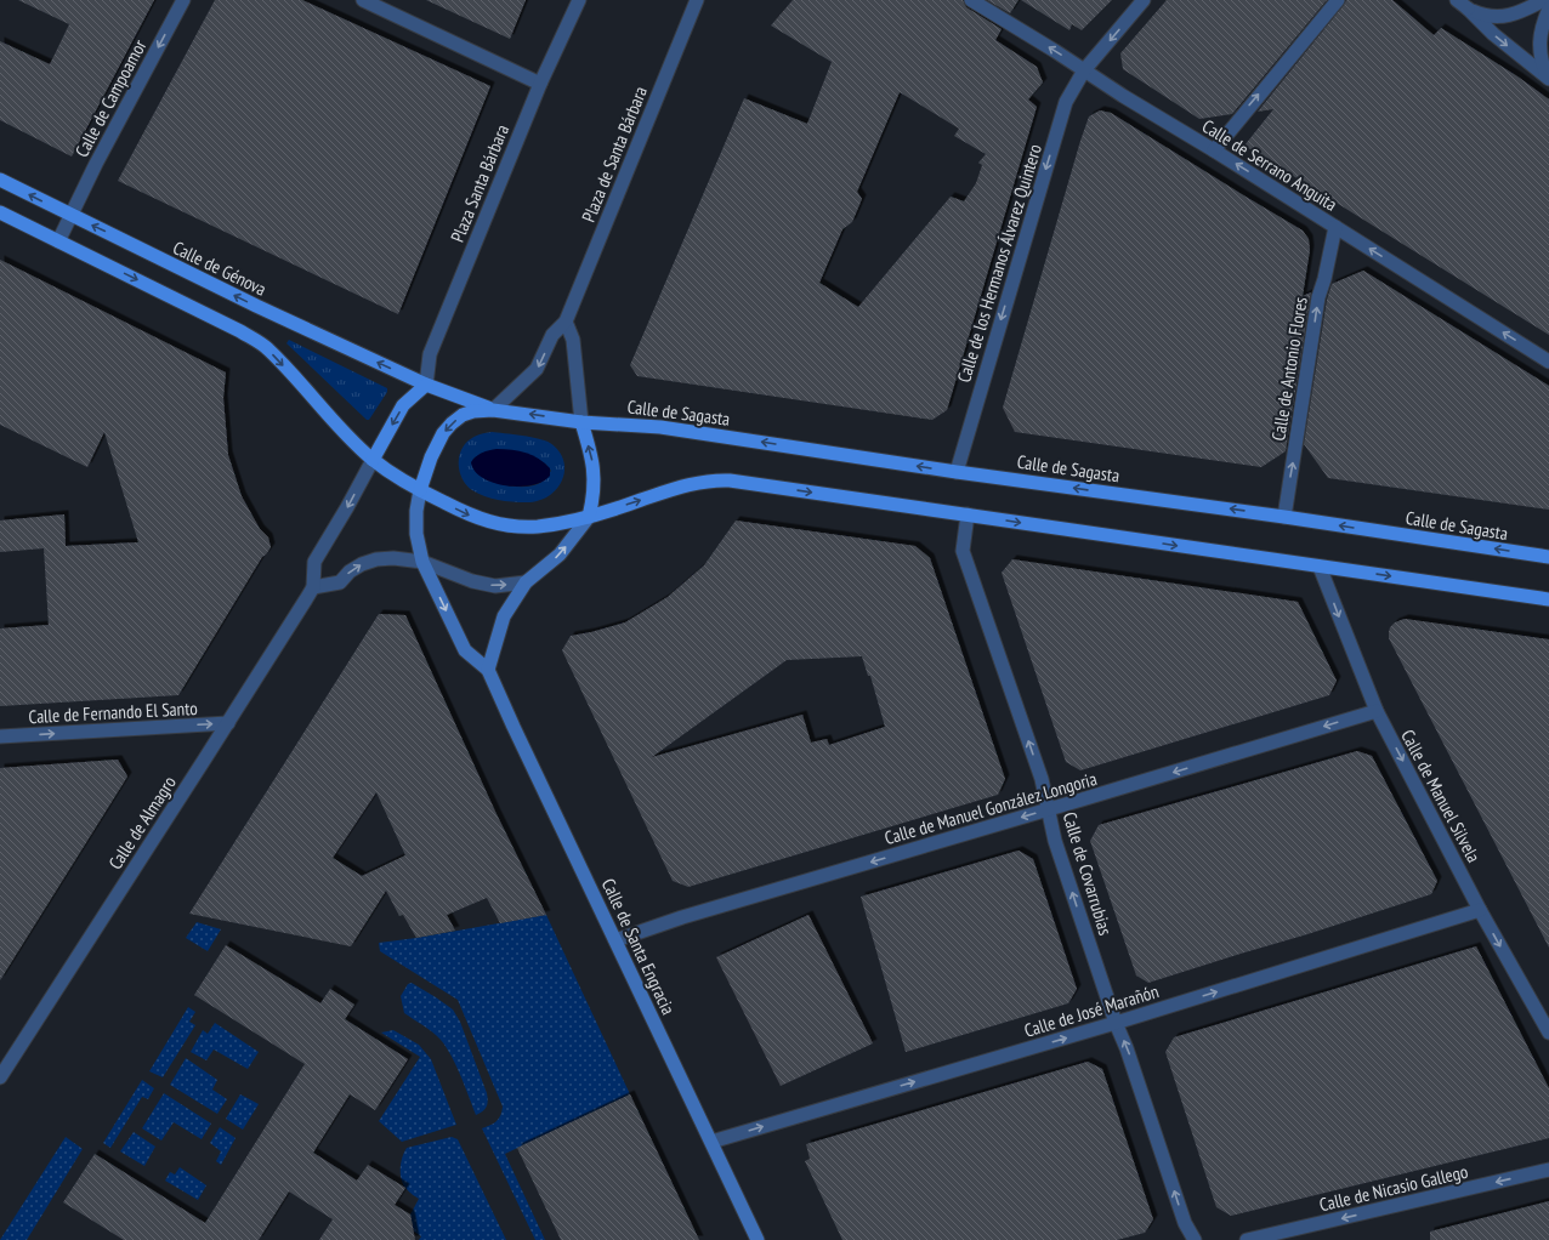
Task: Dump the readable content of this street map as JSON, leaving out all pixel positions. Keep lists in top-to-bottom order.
{
  "streets": {
    "main road": ["Calle de Génova", "Calle de Sagasta", "Calle de Santa Engracia"],
    "street": [
      "Calle de Campoamor",
      "Plaza de Santa Bárbara",
      "Calle de Serrano Anguita",
      "Plaza Santa Bárbara",
      "Calle de los Hermanos Álvarez Quintero",
      "Calle de Antonio Flores",
      "Calle de Fernando El Santo",
      "Calle de Manuel Silvela",
      "Calle de Manuel González Longoria",
      "Calle de Almagro",
      "Calle de Covarrubias",
      "Calle de José Marañón",
      "Calle de Nicasio Gallego"
    ]
  },
  "crossings": [
    ["Calle de Campoamor", "Calle de Génova"],
    ["Plaza de Santa Bárbara", "Calle de Génova"],
    ["Plaza de Santa Bárbara", "Calle de Sagasta"],
    ["Plaza de Santa Bárbara", "Calle de Santa Engracia"],
    ["Calle de Serrano Anguita", "Calle de los Hermanos Álvarez Quintero"],
    ["Calle de Serrano Anguita", "Calle de Antonio Flores"],
    ["Plaza Santa Bárbara", "Calle de Génova"],
    ["Calle de los Hermanos Álvarez Quintero", "Calle de Sagasta"],
    ["Calle de Génova", "Calle de Sagasta"],
    ["Calle de Génova", "Calle de Santa Engracia"],
    ["Calle de Antonio Flores", "Calle de Sagasta"],
    ["Calle de Sagasta", "Calle de Santa Engracia"],
    ["Calle de Fernando El Santo", "Calle de Almagro"],
    ["Calle de Manuel Silvela", "Calle de Manuel González Longoria"],
    ["Calle de Manuel Silvela", "Calle de José Marañón"],
    ["Calle de Manuel González Longoria", "Calle de Covarrubias"],
    ["Calle de Manuel González Longoria", "Calle de Santa Engracia"],
    ["Calle de Covarrubias", "Calle de José Marañón"],
    ["Calle de Santa Engracia", "Calle de José Marañón"]
  ],
  "one_way": [
    "Calle de Campoamor",
    "Calle de Serrano Anguita",
    "Calle de los Hermanos Álvarez Quintero",
    "Calle de Antonio Flores",
    "Calle de Fernando El Santo",
    "Calle de Manuel Silvela",
    "Calle de Manuel González Longoria",
    "Calle de Covarrubias",
    "Calle de José Marañón",
    "Calle de Nicasio Gallego"
  ]
}
